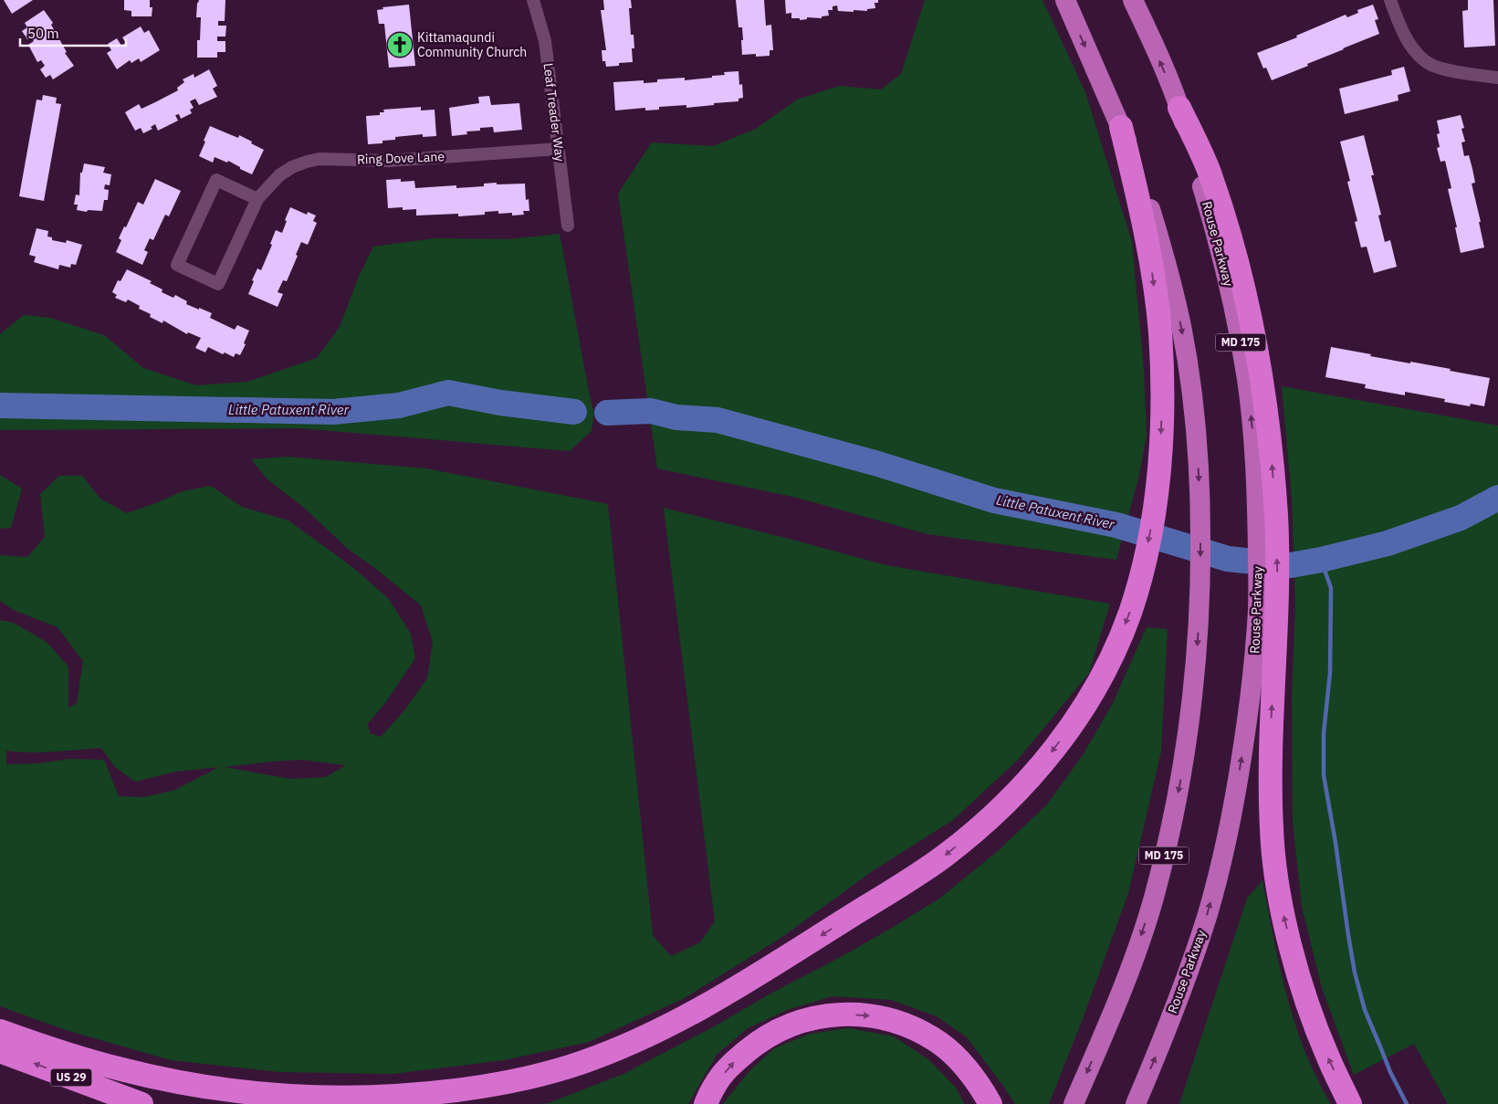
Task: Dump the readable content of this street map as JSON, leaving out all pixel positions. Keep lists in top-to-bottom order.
{
  "streets": {
    "highway": ["US 29"],
    "main road": ["Rouse Parkway", "MD 175"],
    "street": ["Leaf Treader Way", "Ring Dove Lane"]
  },
  "crossings": [
    ["Leaf Treader Way", "Ring Dove Lane"]
  ],
  "water": ["Little Patuxent River"],
  "places": {
    "church": ["Kittamaqundi Community Church"]
  },
  "scale_bar": "50 m"
}
